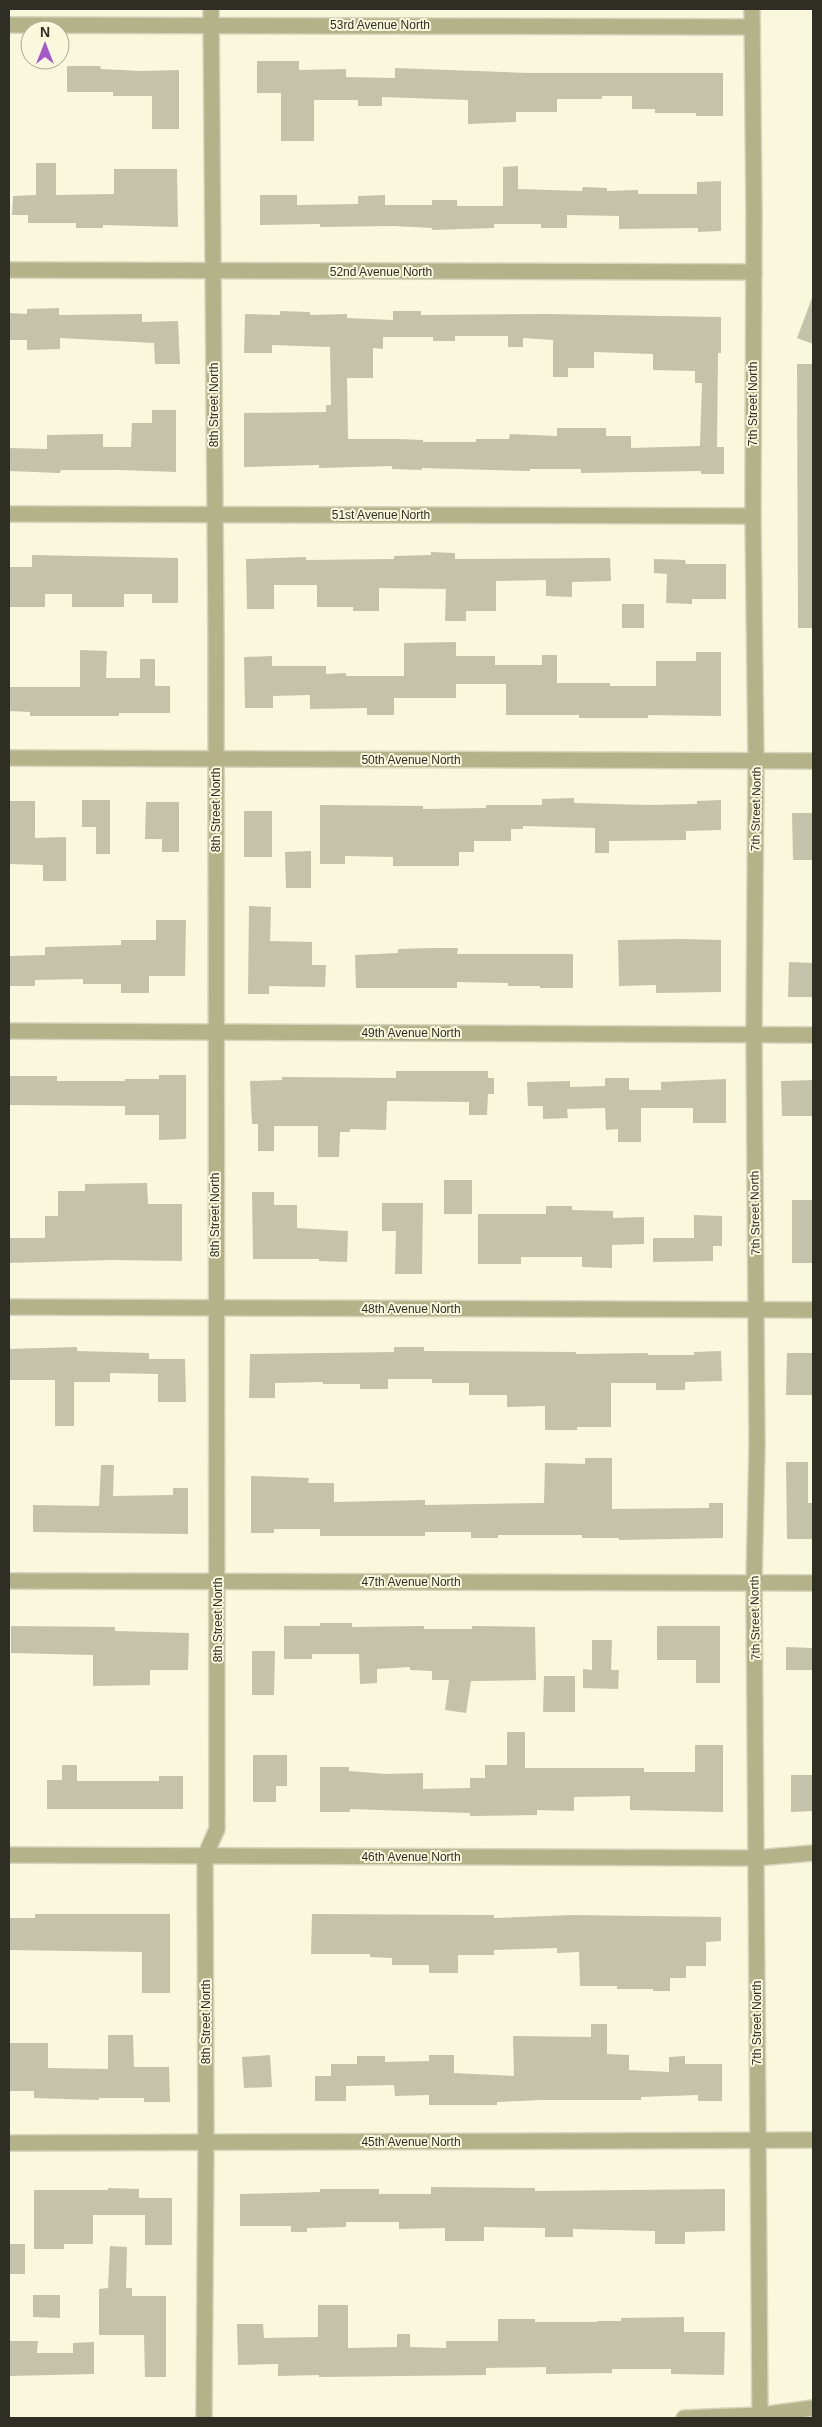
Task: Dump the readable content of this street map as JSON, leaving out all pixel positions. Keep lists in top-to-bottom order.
{
  "streets": {
    "street": [
      "53rd Avenue North",
      "52nd Avenue North",
      "7th Street North",
      "8th Street North",
      "51st Avenue North",
      "50th Avenue North",
      "49th Avenue North",
      "48th Avenue North",
      "47th Avenue North",
      "46th Avenue North",
      "45th Avenue North"
    ]
  },
  "crossings": [
    ["53rd Avenue North", "7th Street North"],
    ["53rd Avenue North", "8th Street North"],
    ["52nd Avenue North", "7th Street North"],
    ["52nd Avenue North", "8th Street North"],
    ["7th Street North", "51st Avenue North"],
    ["7th Street North", "50th Avenue North"],
    ["7th Street North", "49th Avenue North"],
    ["7th Street North", "48th Avenue North"],
    ["7th Street North", "47th Avenue North"],
    ["7th Street North", "46th Avenue North"],
    ["7th Street North", "45th Avenue North"],
    ["8th Street North", "51st Avenue North"],
    ["8th Street North", "50th Avenue North"],
    ["8th Street North", "49th Avenue North"],
    ["8th Street North", "48th Avenue North"],
    ["8th Street North", "47th Avenue North"],
    ["8th Street North", "46th Avenue North"],
    ["8th Street North", "45th Avenue North"]
  ],
  "north": "top"
}
